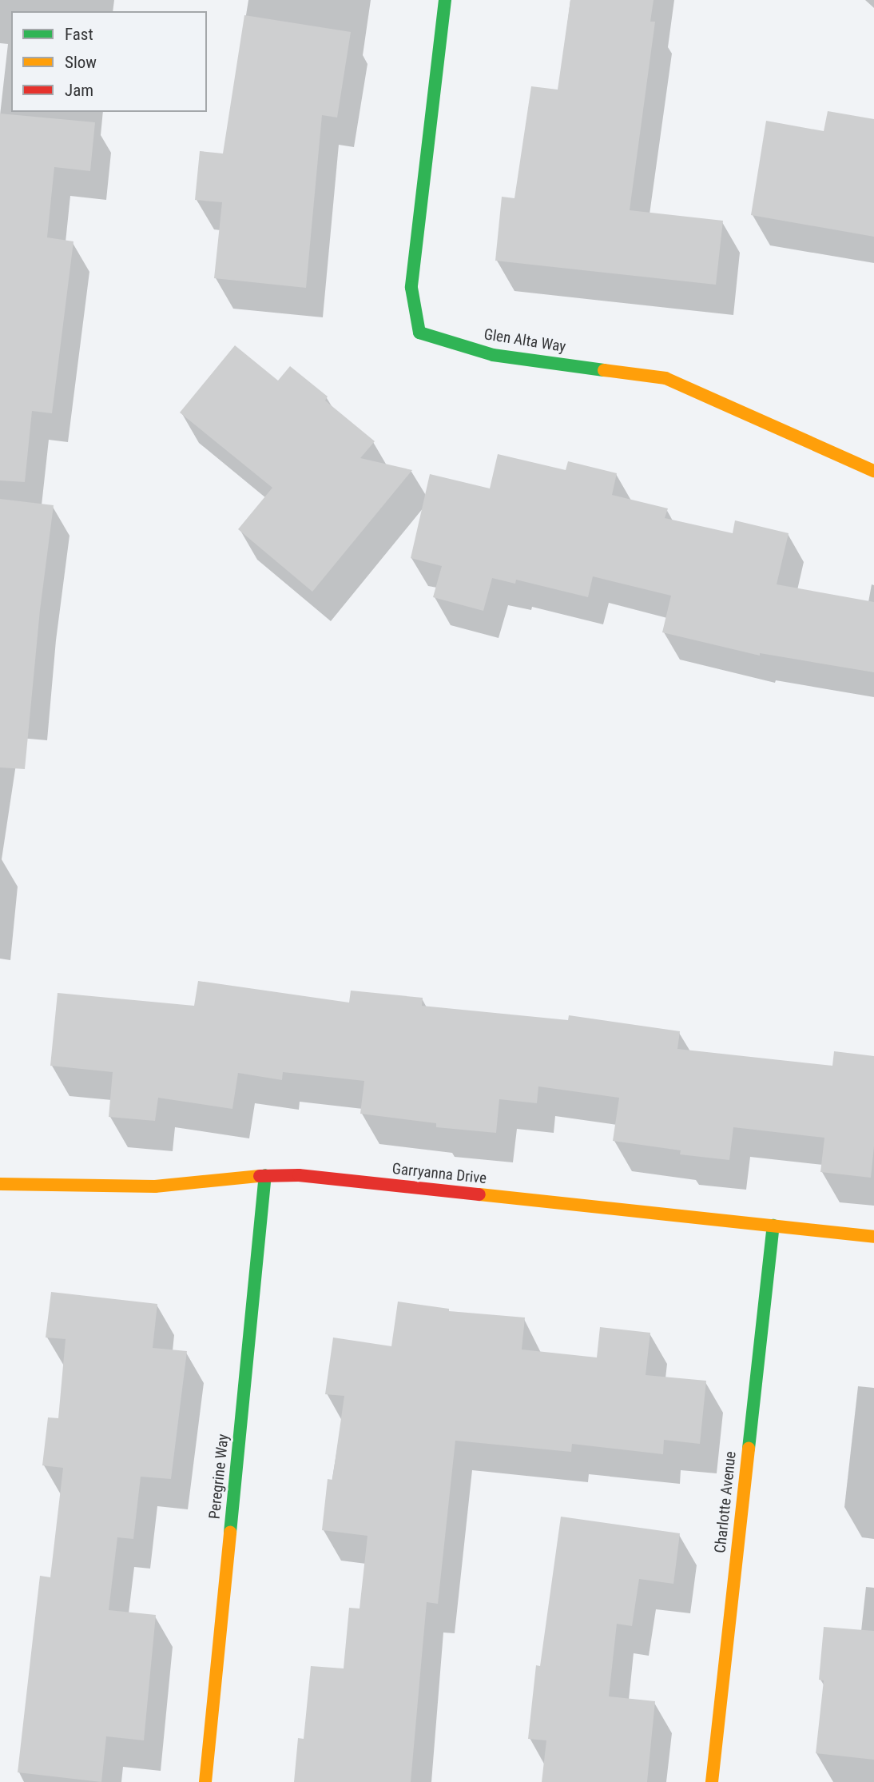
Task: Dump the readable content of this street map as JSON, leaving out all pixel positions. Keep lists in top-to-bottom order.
{
  "streets": {
    "street": [
      "Glen Alta Way",
      "Garryanna Drive",
      "Peregrine Way",
      "Charlotte Avenue"
    ]
  },
  "crossings": [
    ["Garryanna Drive", "Peregrine Way"],
    ["Garryanna Drive", "Charlotte Avenue"]
  ],
  "legend": ["Fast", "Slow", "Jam"]
}
